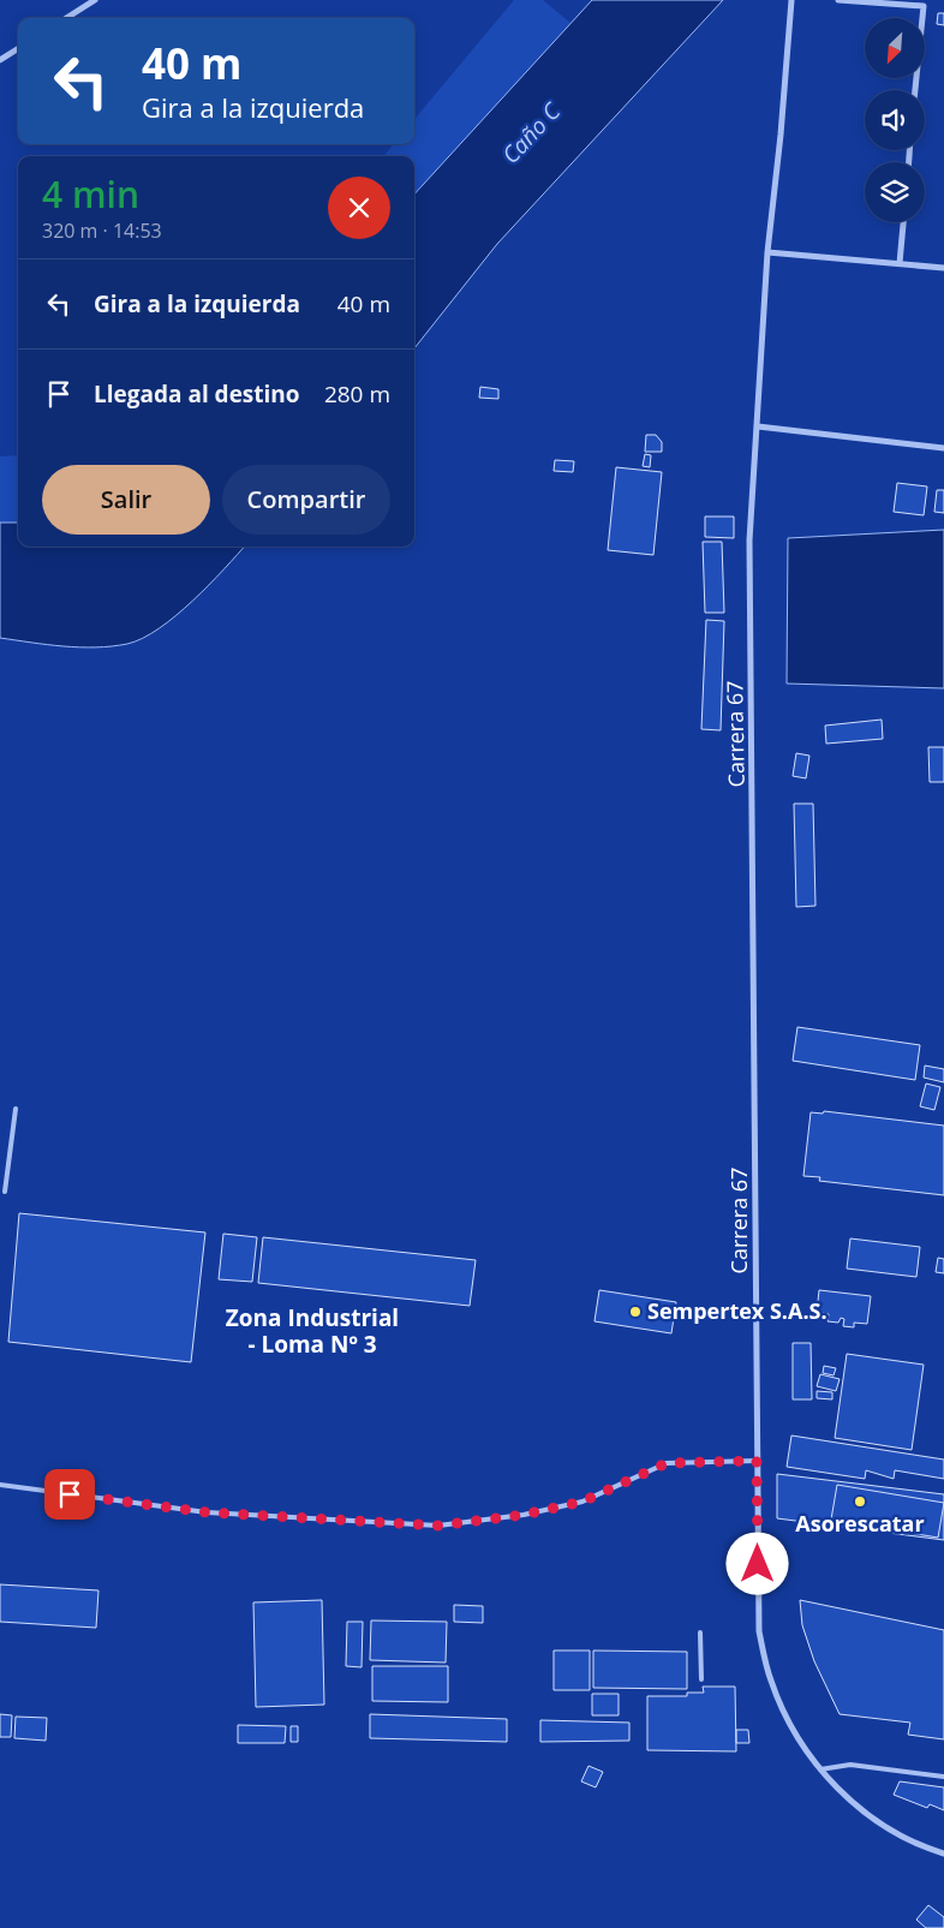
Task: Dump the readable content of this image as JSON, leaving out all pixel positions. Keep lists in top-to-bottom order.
{
  "streets": {
    "street": ["Carrera 67"]
  },
  "districts": ["Zona Industrial - Loma Nº 3"],
  "water": ["Caño C"],
  "places": ["Sempertex S.A.S.", "Asorescatar"],
  "north": "bottom left",
  "page": {
    "turn": ["40 m", "Gira a la izquierda"],
    "heading": ["4 min", "320 m · 14:53"],
    "list": [
      {
        "name": "Gira a la izquierda",
        "value": "40 m"
      },
      {
        "name": "Llegada al destino",
        "value": "280 m"
      }
    ],
    "buttons": ["Salir", "Compartir"]
  }
}
